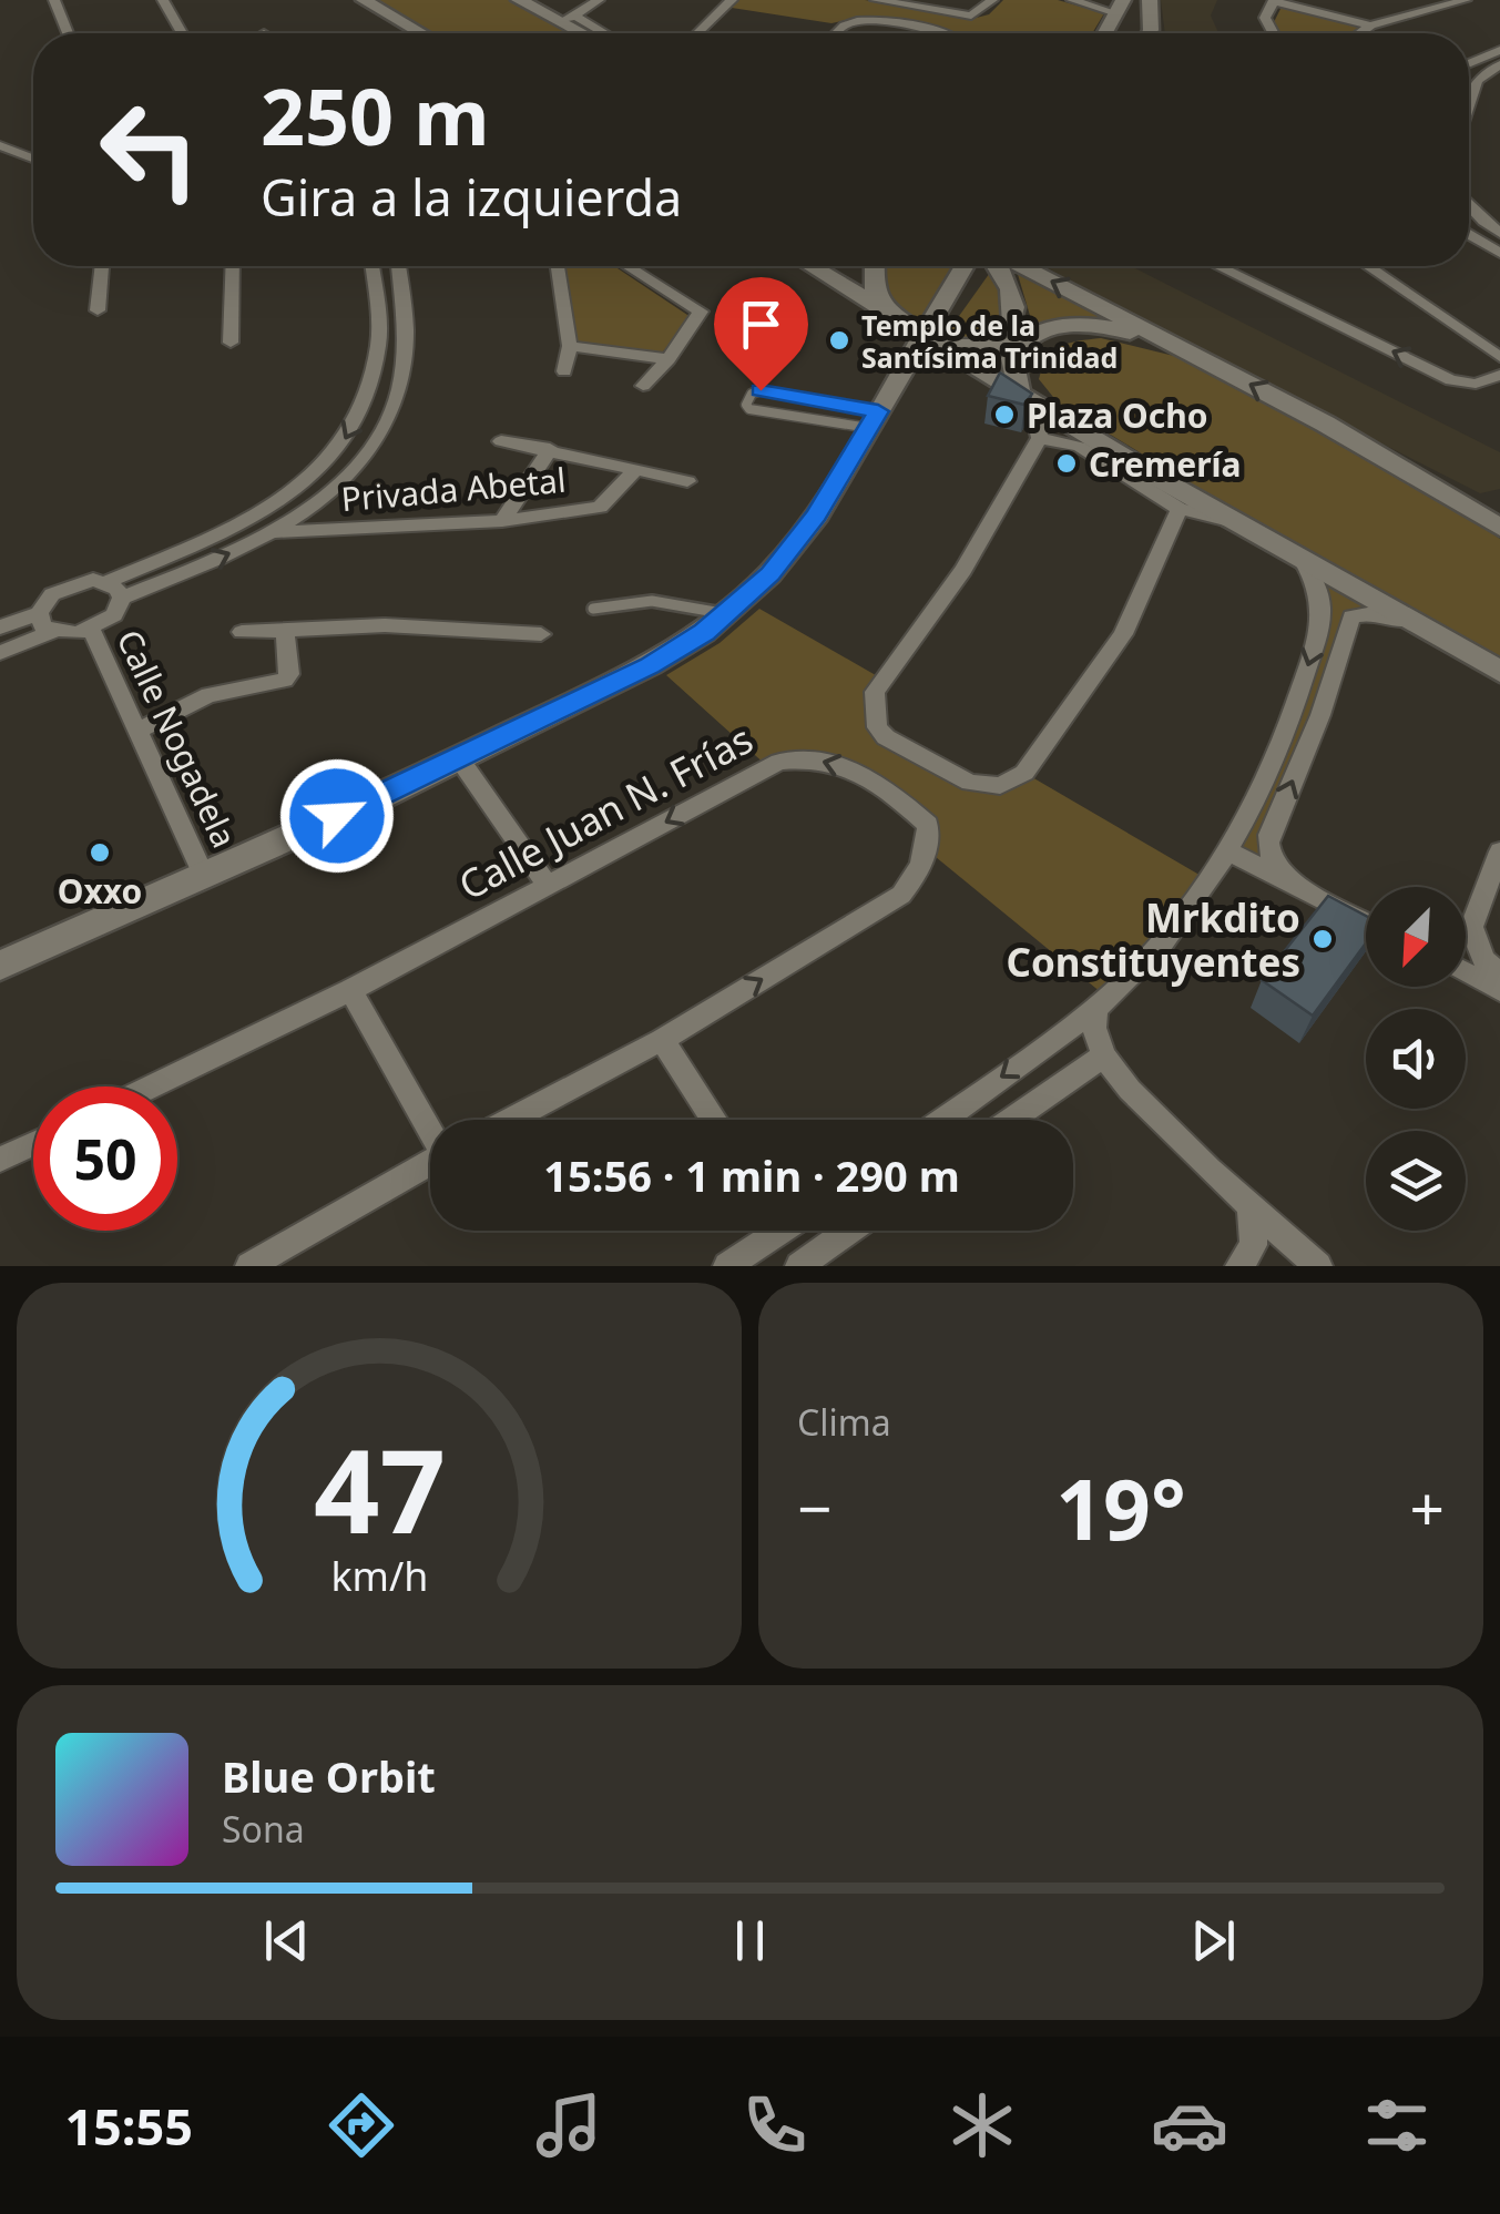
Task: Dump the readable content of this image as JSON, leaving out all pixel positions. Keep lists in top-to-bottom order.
{
  "streets": {
    "street": ["Privada Abetal", "Calle Nogadela", "Calle Juan N. Frías"]
  },
  "places": [
    "Templo de la Santísima Trinidad",
    "Plaza Ocho",
    "Cremería",
    "Oxxo",
    "Mrkdito Constituyentes"
  ],
  "north": "bottom left",
  "page": {
    "turn": ["250 m", "Gira a la izquierda"],
    "limit": "50",
    "trip": "15:56 · 1 min · 290 m",
    "tile": "Clima",
    "heat": ["−", "19°", "+"],
    "song": ["Blue Orbit", "Sona"],
    "tabs": "15:55",
    "gauge": ["47", "km/h"]
  }
}
